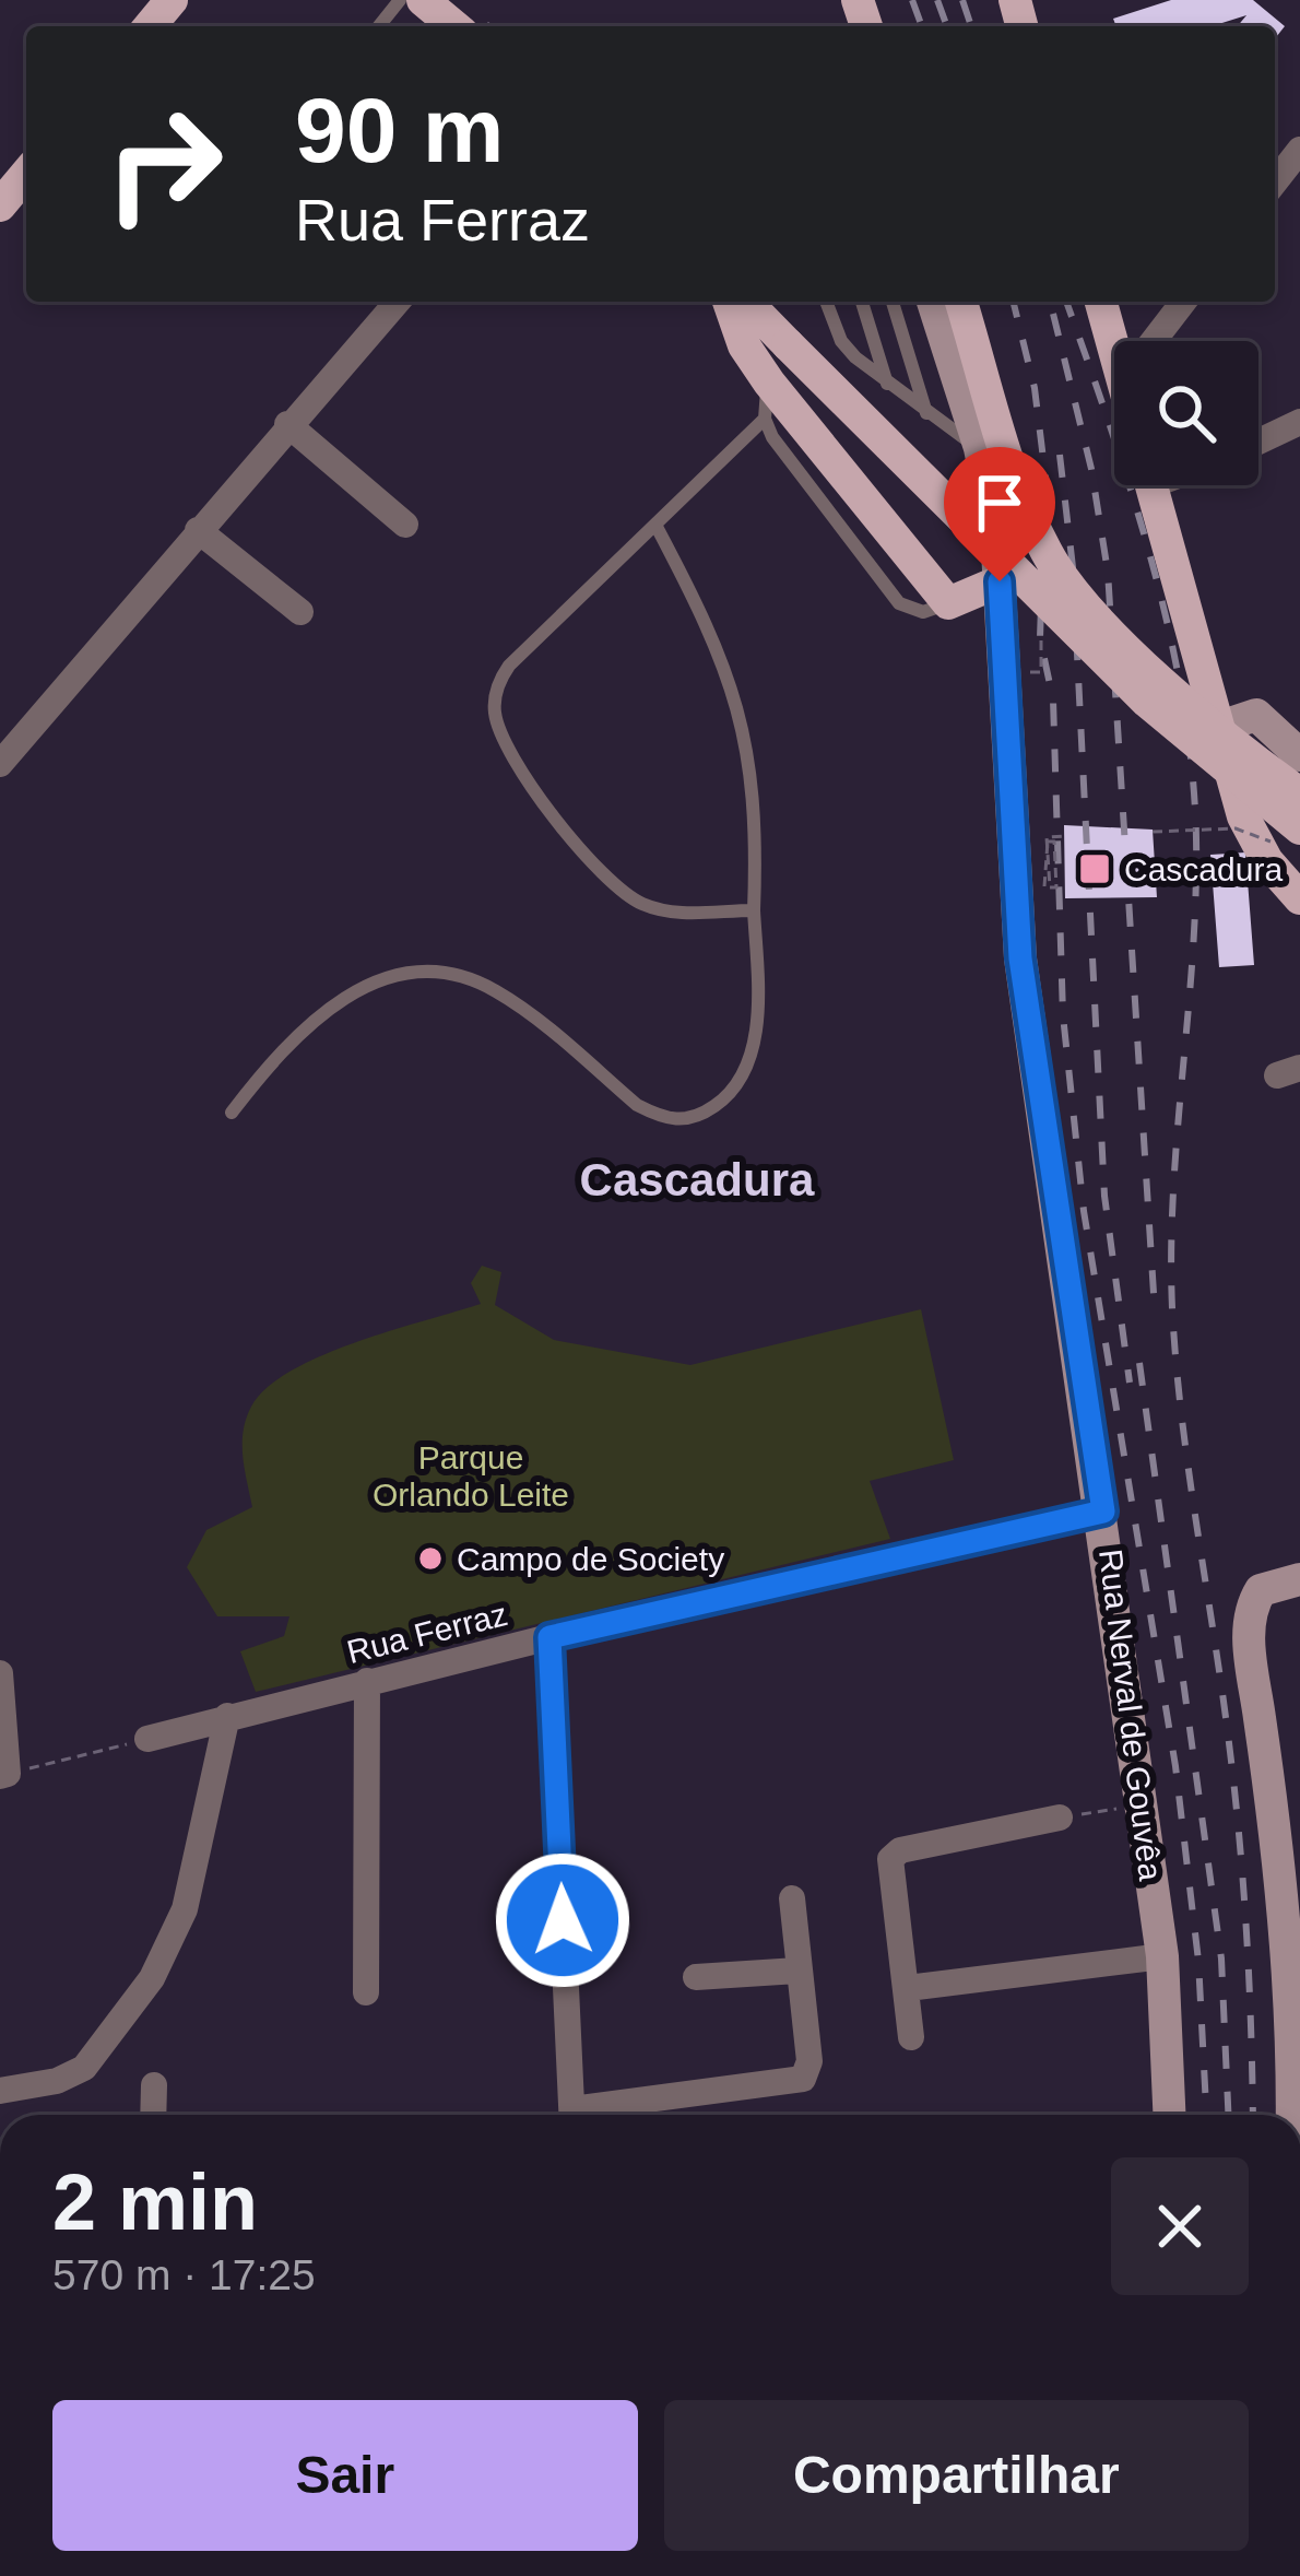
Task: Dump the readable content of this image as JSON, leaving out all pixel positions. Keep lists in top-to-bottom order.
{
  "streets": {
    "main road": ["Rua Nerval de Gouvêa"],
    "street": ["Rua Ferraz"]
  },
  "crossings": [
    ["Rua Ferraz", "Rua Nerval de Gouvêa"]
  ],
  "districts": ["Cascadura"],
  "parks": ["Parque Orlando Leite"],
  "places": {
    "transit": ["Cascadura"],
    "other": ["Campo de Society"]
  },
  "page": {
    "turn": ["90 m", "Rua Ferraz"],
    "heading": ["2 min", "570 m · 17:25"],
    "buttons": ["Sair", "Compartilhar"]
  }
}
